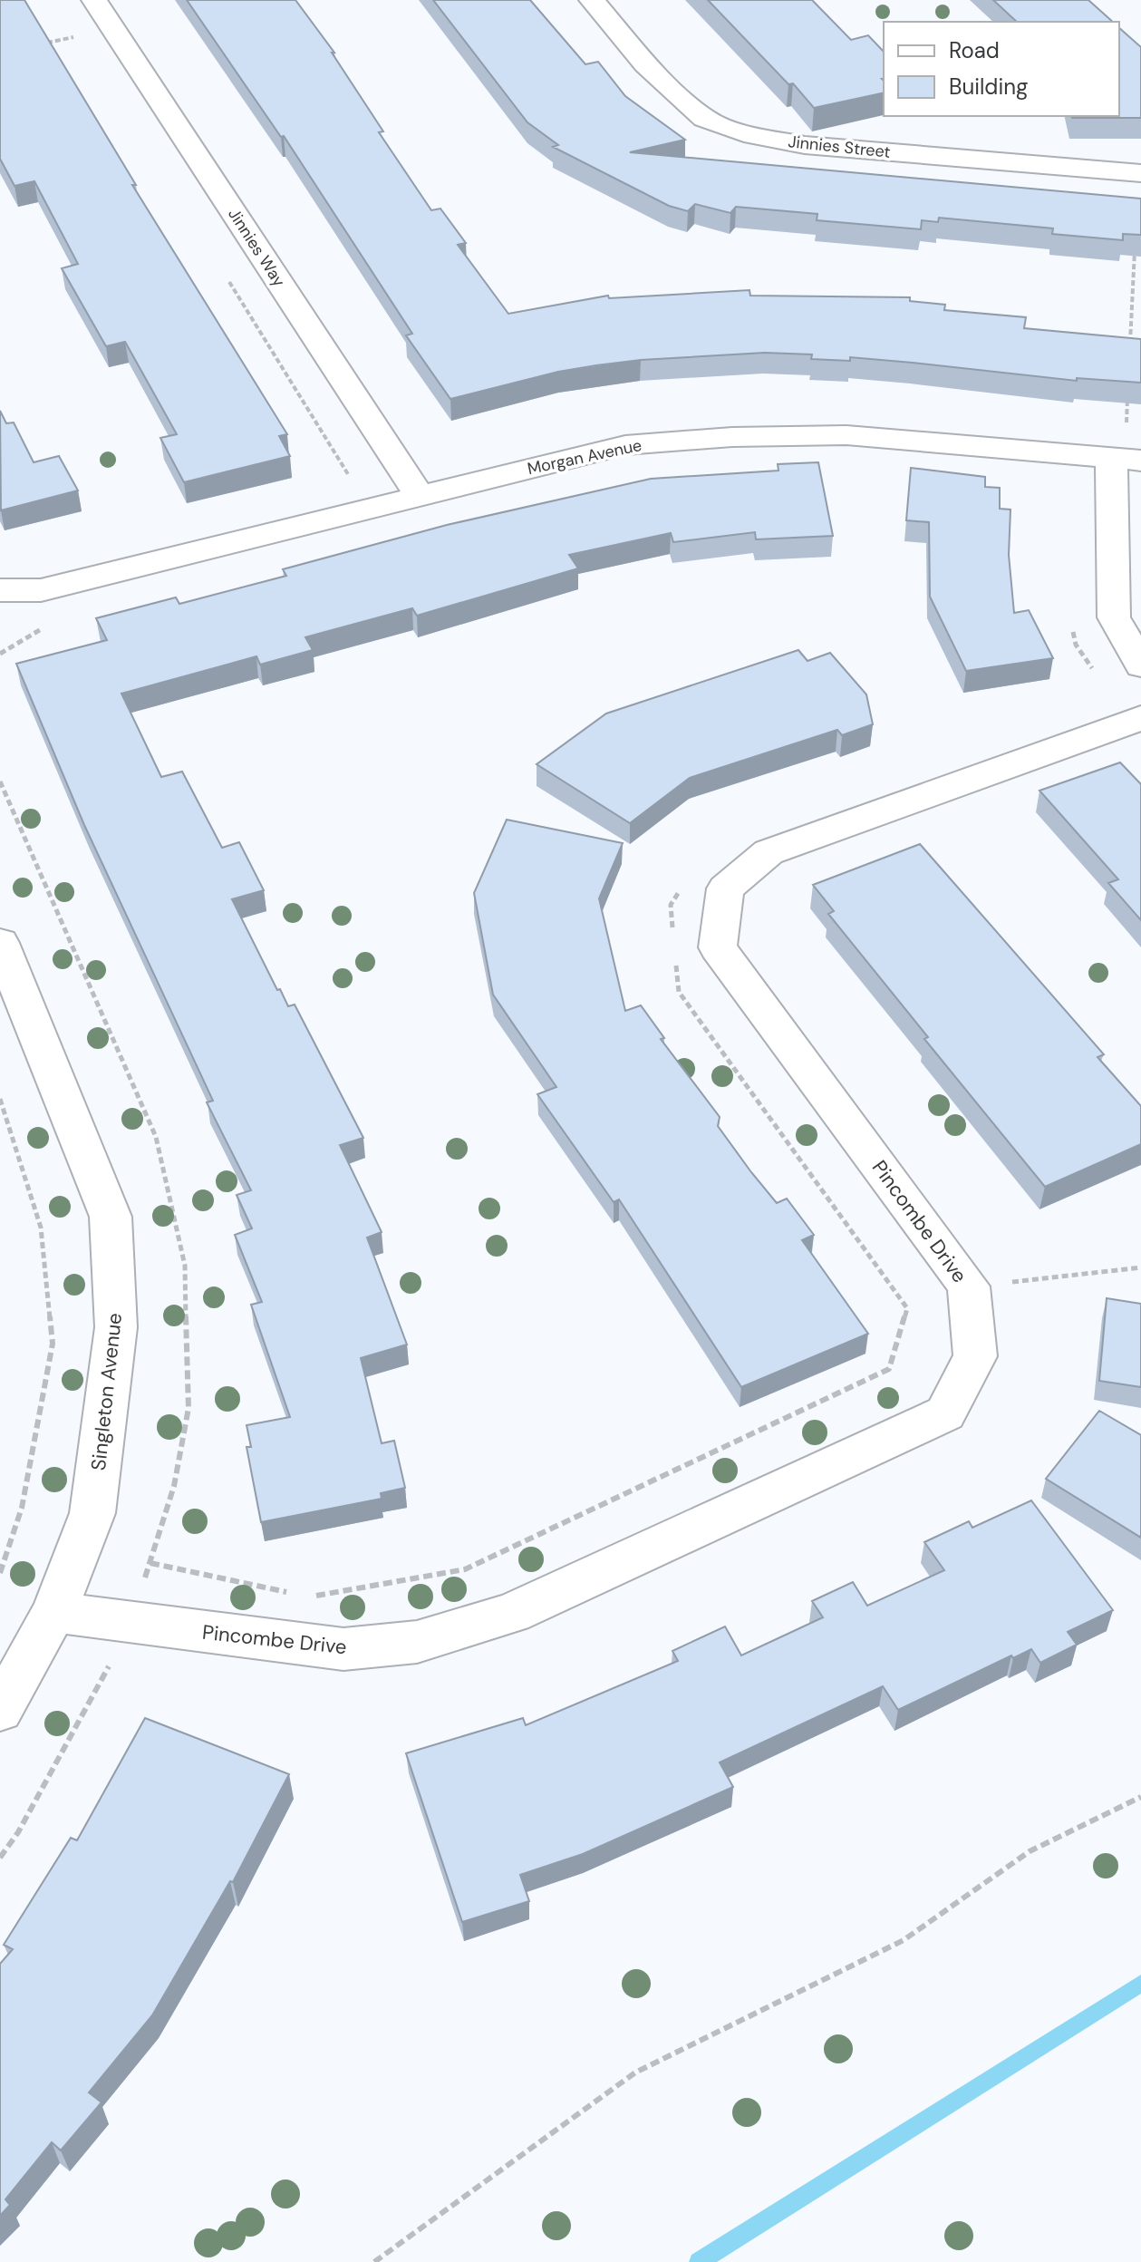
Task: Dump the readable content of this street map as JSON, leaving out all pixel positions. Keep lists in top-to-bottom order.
{
  "streets": {
    "street": [
      "Jinnies Street",
      "Jinnies Way",
      "Morgan Avenue",
      "Pincombe Drive",
      "Singleton Avenue"
    ]
  },
  "crossings": [
    ["Jinnies Way", "Morgan Avenue"],
    ["Pincombe Drive", "Singleton Avenue"]
  ],
  "legend": ["Road", "Building"]
}
